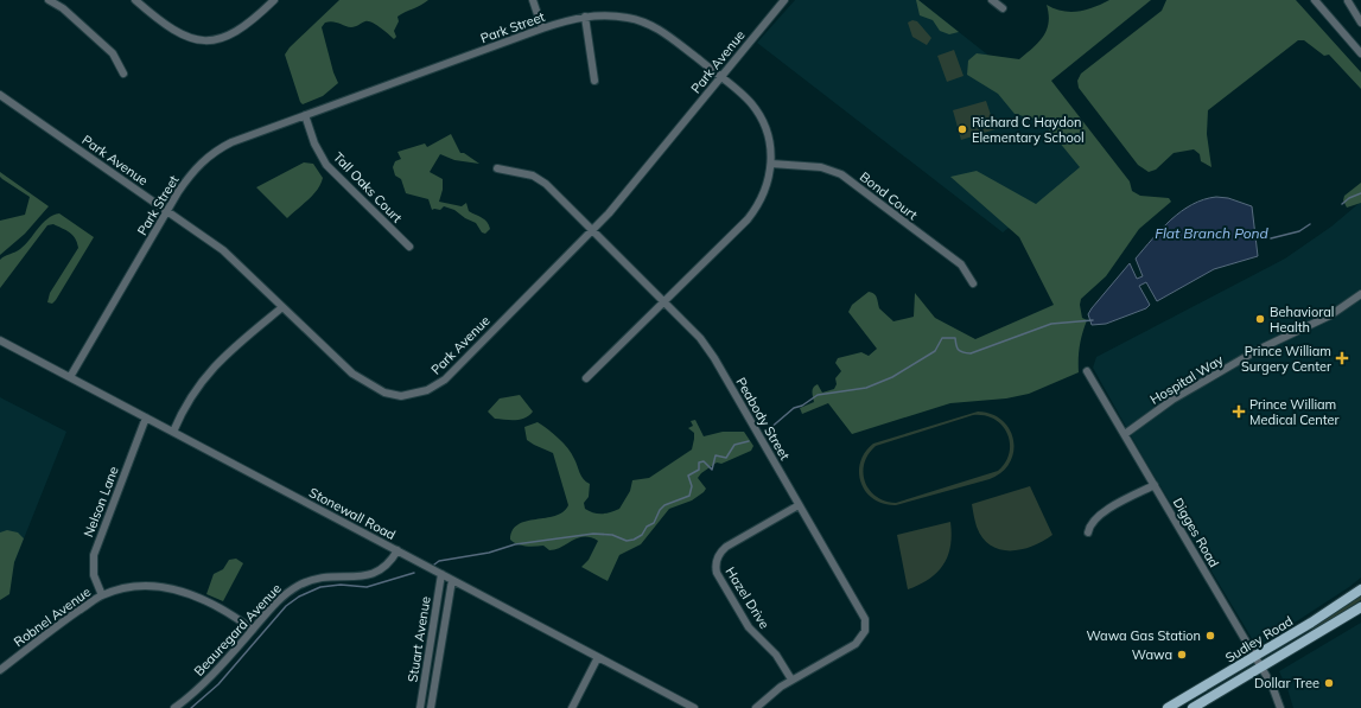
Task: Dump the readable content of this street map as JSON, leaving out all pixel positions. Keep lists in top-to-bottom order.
{
  "streets": {
    "main road": ["Sudley Road"],
    "street": [
      "Park Street",
      "Park Avenue",
      "Tall Oaks Court",
      "Bond Court",
      "Hospital Way",
      "Peabody Street",
      "Nelson Lane",
      "Stonewall Road",
      "Digges Road",
      "Hazel Drive",
      "Robnel Avenue",
      "Beauregard Avenue",
      "Stuart Avenue"
    ]
  },
  "crossings": [
    ["Park Street", "Park Avenue"],
    ["Park Street", "Tall Oaks Court"],
    ["Park Street", "Bond Court"],
    ["Park Street", "Peabody Street"],
    ["Park Street", "Stonewall Road"],
    ["Park Avenue", "Peabody Street"],
    ["Hospital Way", "Digges Road"],
    ["Peabody Street", "Hazel Drive"],
    ["Nelson Lane", "Stonewall Road"],
    ["Nelson Lane", "Robnel Avenue"],
    ["Stonewall Road", "Beauregard Avenue"],
    ["Stonewall Road", "Stuart Avenue"],
    ["Digges Road", "Sudley Road"],
    ["Robnel Avenue", "Beauregard Avenue"]
  ],
  "water": ["Flat Branch Pond"],
  "places": {
    "other": [
      "Richard C Haydon Elementary School",
      "Behavioral Health",
      "Wawa Gas Station",
      "Wawa",
      "Dollar Tree"
    ],
    "health": ["Prince William Surgery Center", "Prince William Medical Center"]
  }
}
